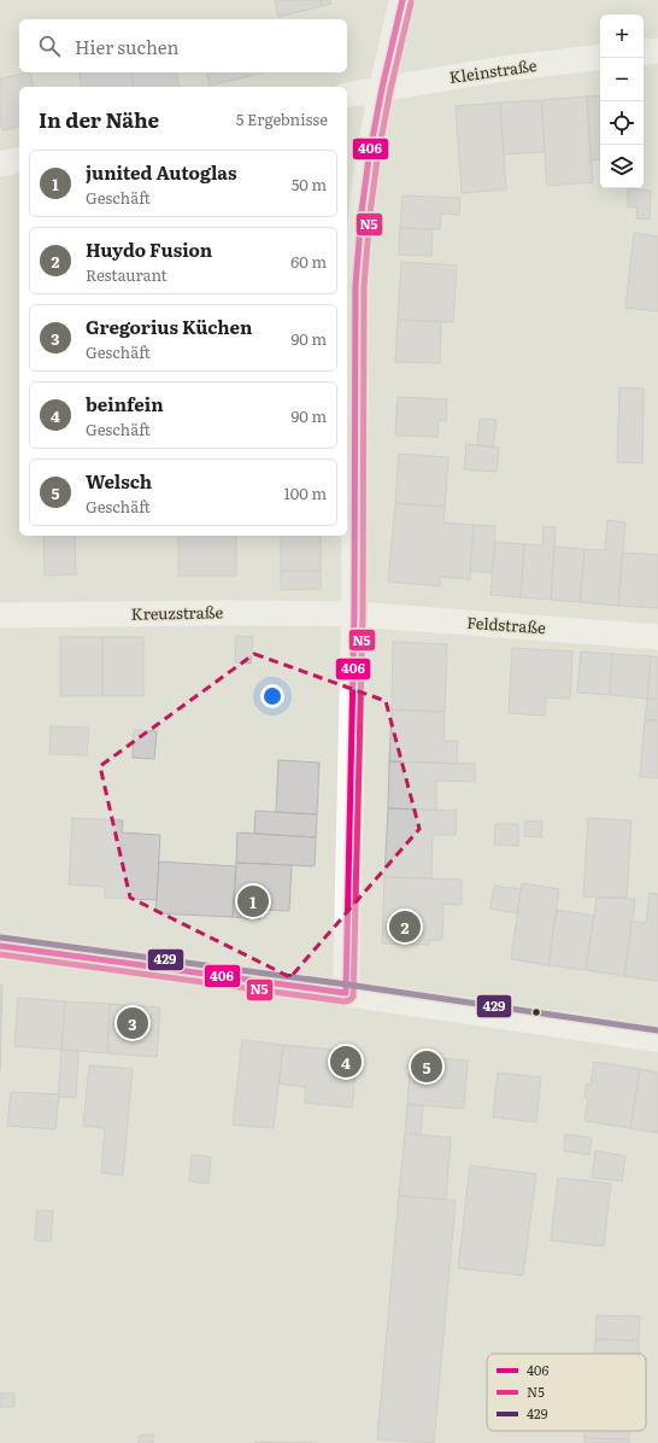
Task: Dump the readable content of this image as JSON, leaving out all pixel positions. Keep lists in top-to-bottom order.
{
  "streets": {
    "street": ["Kleinstraße", "Kreuzstraße", "Feldstraße"]
  },
  "crossings": [
    ["Kreuzstraße", "Feldstraße"]
  ],
  "lines": ["transit line 406", "transit line N5", "transit line 429"],
  "legend": ["406", "N5", "429"],
  "page": {
    "map_buttons": ["+", "−"],
    "search": "Hier suchen",
    "heading": ["In der Nähe", "5 Ergebnisse"],
    "list": [
      {
        "mark": "1",
        "name": "junited Autoglas",
        "note": "Geschäft",
        "value": "50 m"
      },
      {
        "mark": "2",
        "name": "Huydo Fusion",
        "note": "Restaurant",
        "value": "60 m"
      },
      {
        "mark": "3",
        "name": "Gregorius Küchen",
        "note": "Geschäft",
        "value": "90 m"
      },
      {
        "mark": "4",
        "name": "beinfein",
        "note": "Geschäft",
        "value": "90 m"
      },
      {
        "mark": "5",
        "name": "Welsch",
        "note": "Geschäft",
        "value": "100 m"
      }
    ],
    "pins": [
      "1",
      "2",
      "3",
      "4",
      "5"
    ]
  }
}
